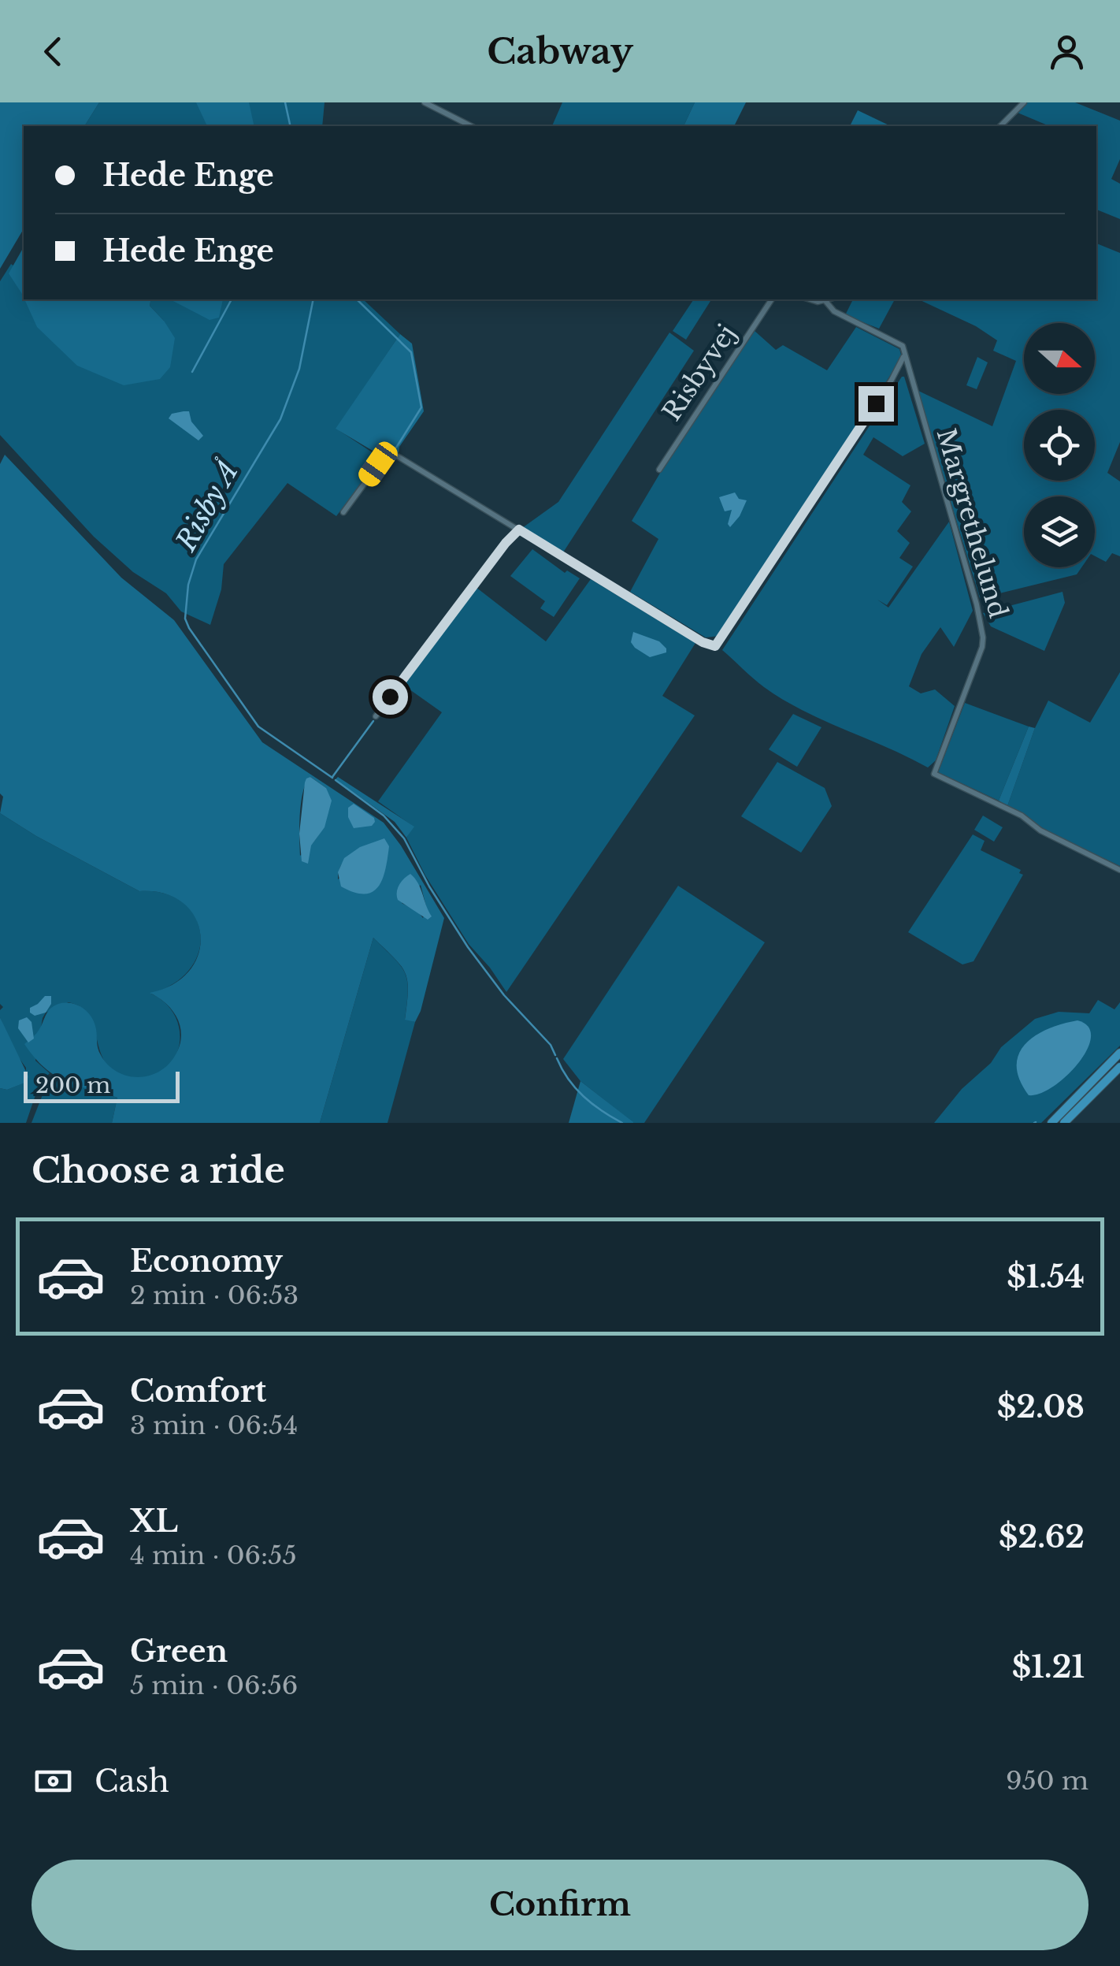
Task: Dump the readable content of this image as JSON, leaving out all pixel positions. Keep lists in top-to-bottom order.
{
  "streets": {
    "street": ["Risbyvej", "Margrethelund"]
  },
  "water": ["Risby Å"],
  "scale_bar": "200 m",
  "north": "right",
  "page": {
    "header": "Cabway",
    "banner": ["Hede Enge", "Hede Enge"],
    "scale": "200 m",
    "heading": "Choose a ride",
    "list": [
      {
        "name": "Economy",
        "note": "2 min · 06:53",
        "value": "$1.54"
      },
      {
        "name": "Comfort",
        "note": "3 min · 06:54",
        "value": "$2.08"
      },
      {
        "name": "XL",
        "note": "4 min · 06:55",
        "value": "$2.62"
      },
      {
        "name": "Green",
        "note": "5 min · 06:56",
        "value": "$1.21"
      }
    ],
    "pay": ["Cash", "950 m"],
    "buttons": "Confirm"
  }
}
